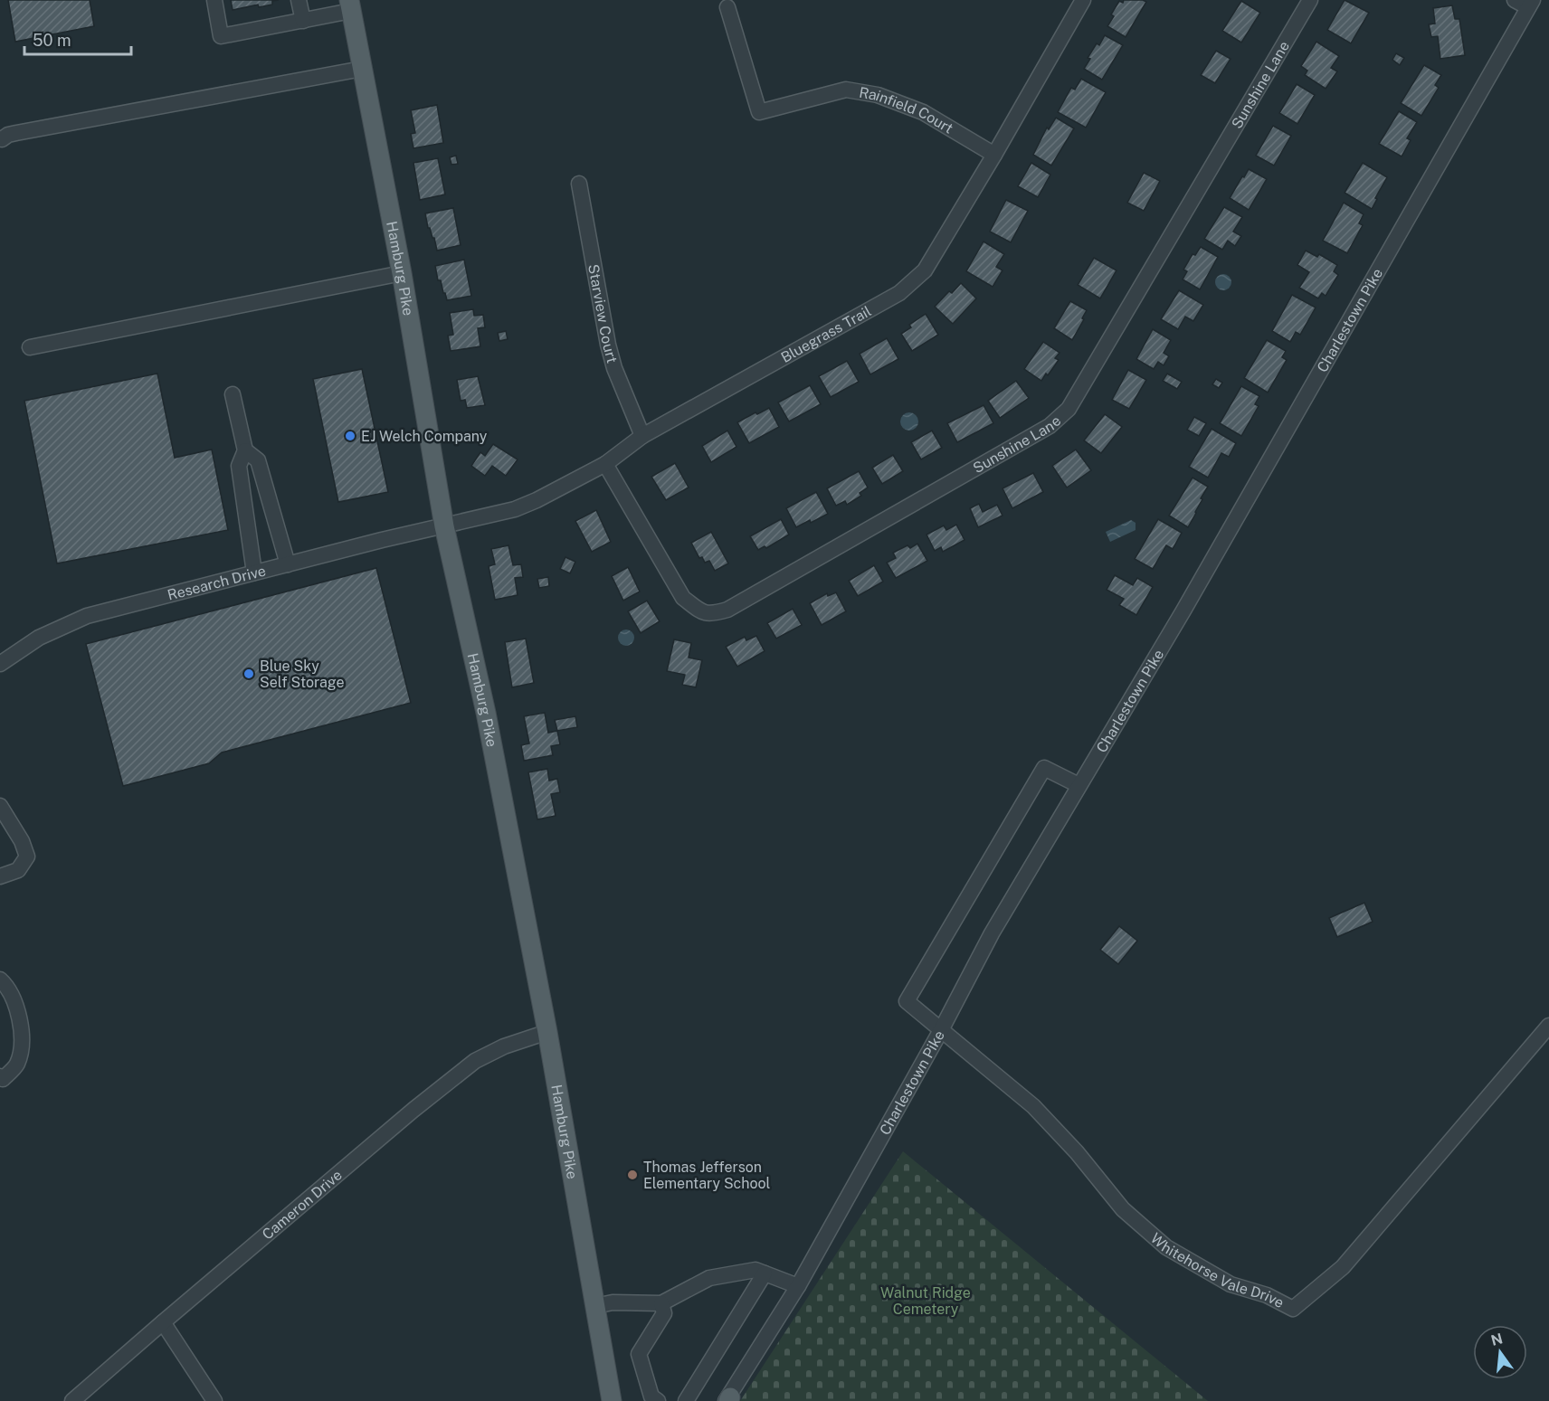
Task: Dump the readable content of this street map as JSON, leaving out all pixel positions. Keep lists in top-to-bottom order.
{
  "streets": {
    "main road": ["Hamburg Pike"],
    "street": [
      "Sunshine Lane",
      "Rainfield Court",
      "Starview Court",
      "Charlestown Pike",
      "Bluegrass Trail",
      "Research Drive",
      "Cameron Drive",
      "Whitehorse Vale Drive"
    ]
  },
  "crossings": [
    ["Sunshine Lane", "Bluegrass Trail"],
    ["Rainfield Court", "Bluegrass Trail"],
    ["Hamburg Pike", "Bluegrass Trail"],
    ["Hamburg Pike", "Research Drive"],
    ["Hamburg Pike", "Cameron Drive"],
    ["Starview Court", "Bluegrass Trail"],
    ["Charlestown Pike", "Whitehorse Vale Drive"],
    ["Bluegrass Trail", "Research Drive"]
  ],
  "parks": ["Walnut Ridge Cemetery"],
  "places": ["EJ Welch Company", "Blue Sky Self Storage", "Thomas Jefferson Elementary School"],
  "scale_bar": "50 m",
  "north": "top"
}
